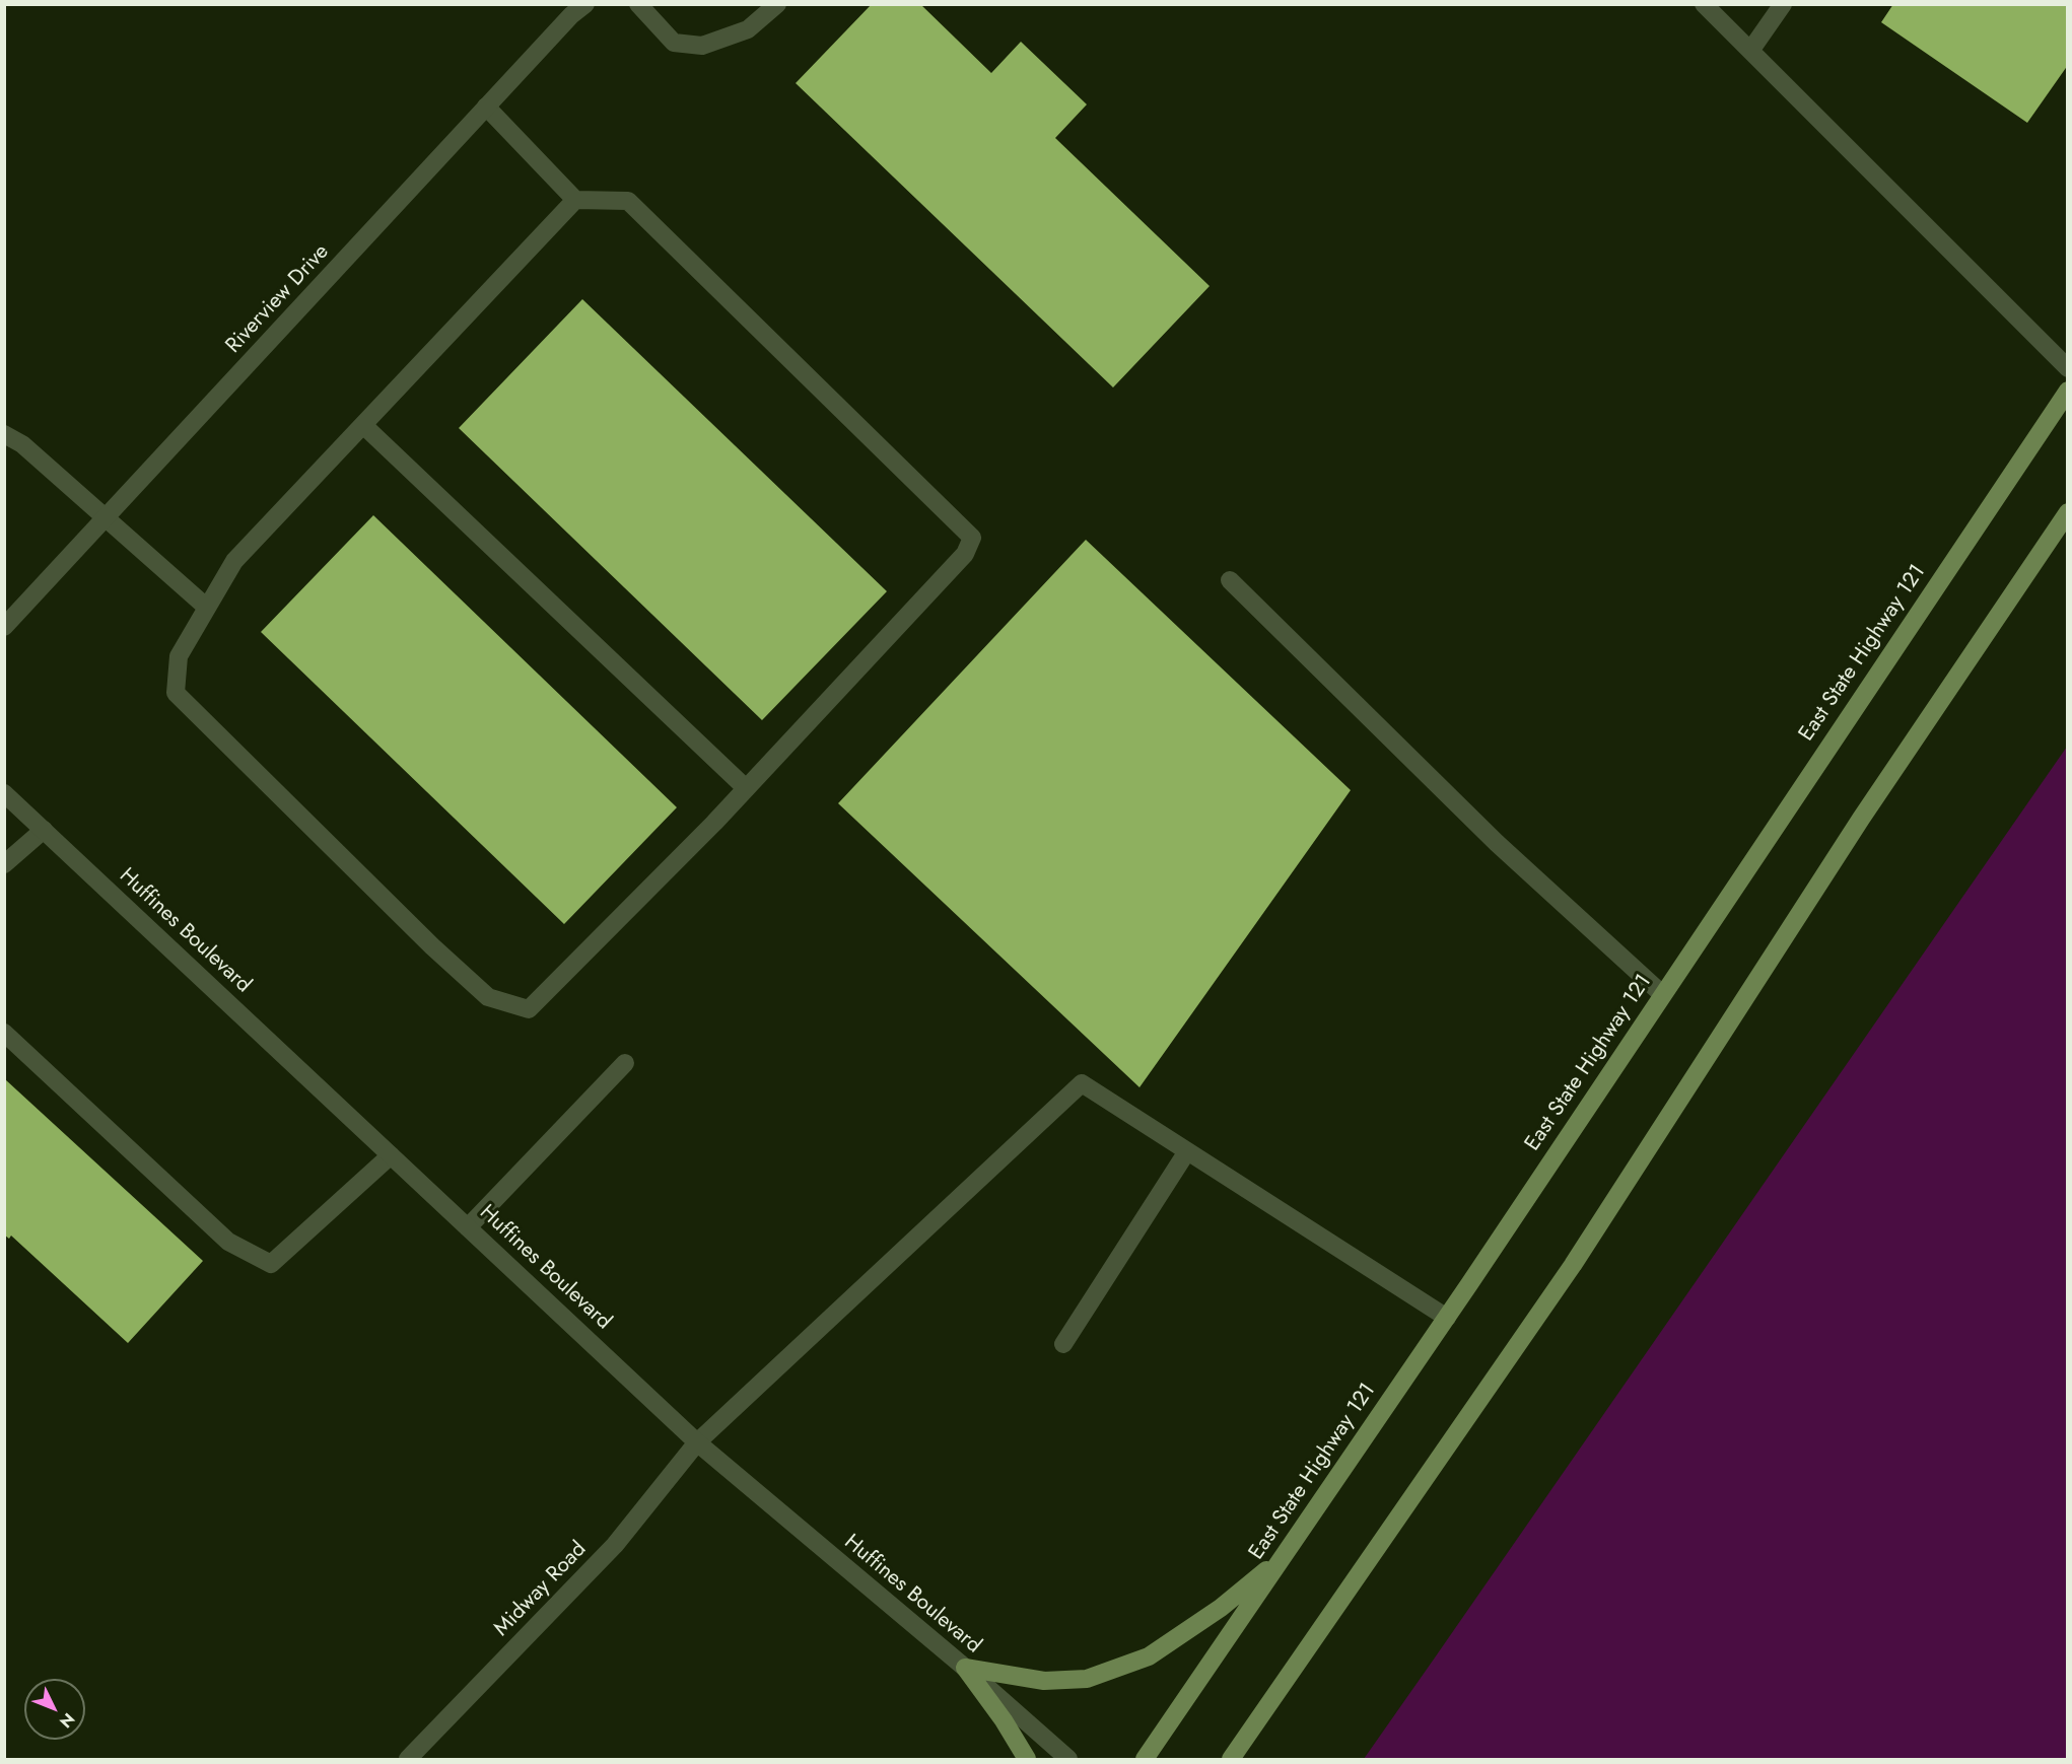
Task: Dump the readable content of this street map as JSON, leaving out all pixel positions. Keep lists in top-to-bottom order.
{
  "streets": {
    "main road": ["East State Highway 121"],
    "street": ["Riverview Drive", "Huffines Boulevard", "Midway Road"]
  },
  "crossings": [
    ["Huffines Boulevard", "Midway Road"]
  ],
  "north": "bottom right"
}
